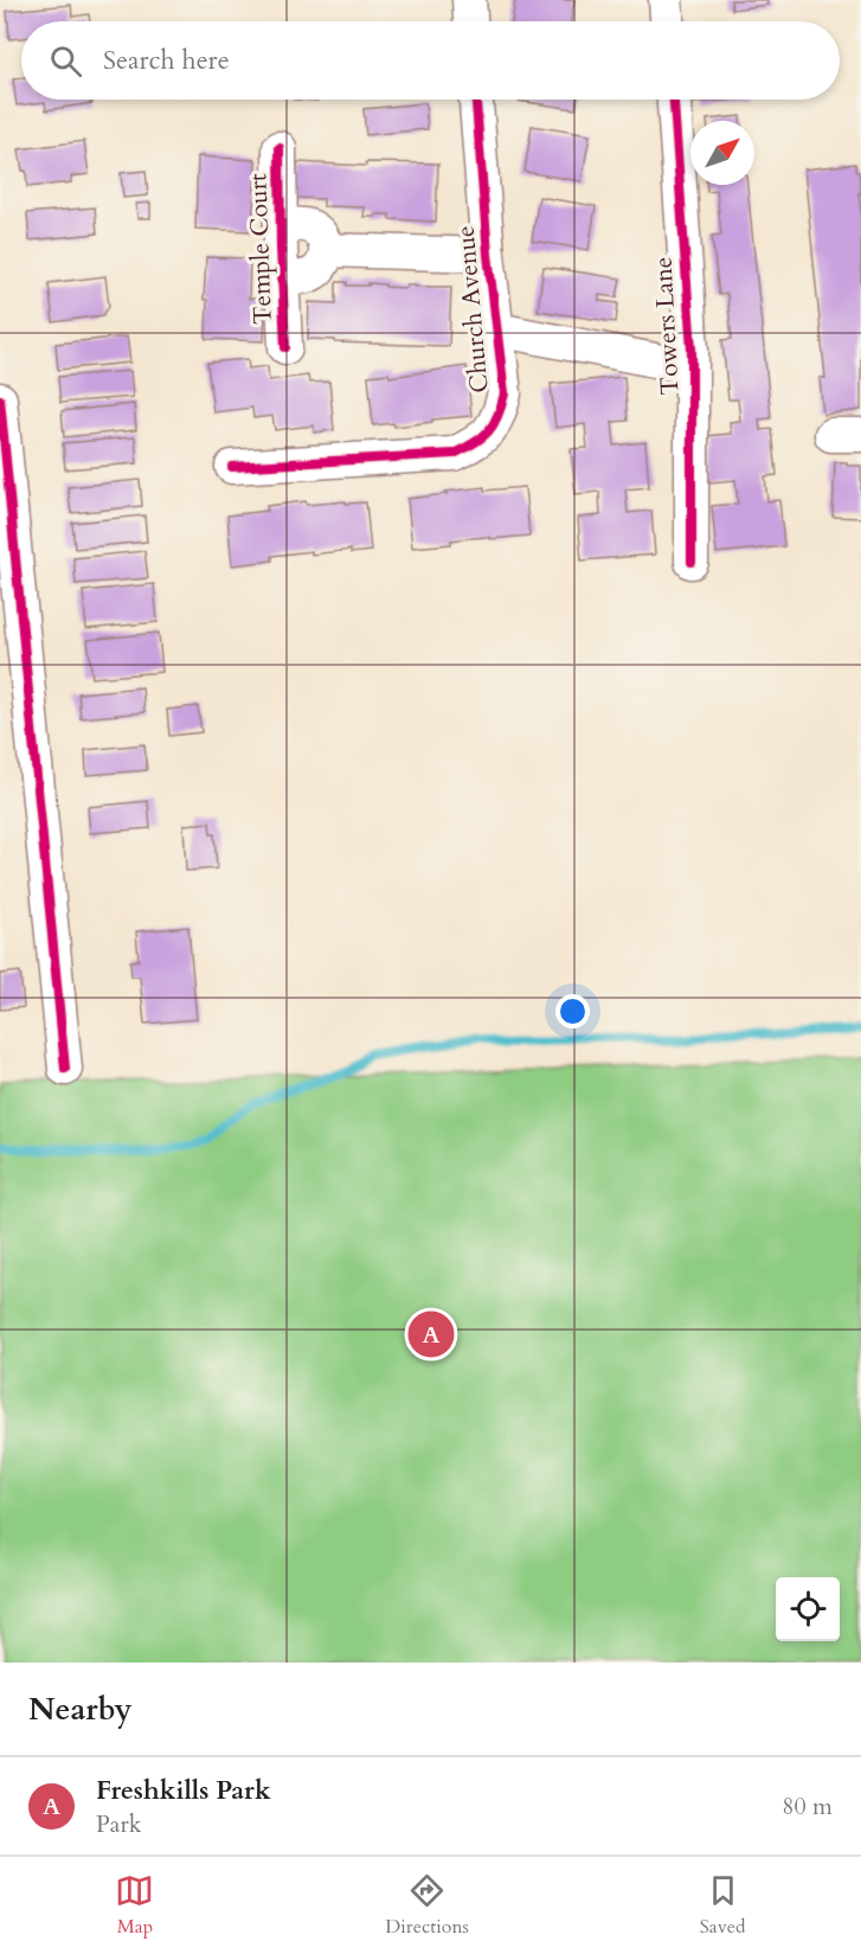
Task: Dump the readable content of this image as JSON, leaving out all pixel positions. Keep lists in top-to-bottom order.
{
  "streets": {
    "street": ["Temple Court", "Church Avenue", "Towers Lane"]
  },
  "north": "top right",
  "page": {
    "search": "Search here",
    "pins": "A",
    "heading": "Nearby",
    "list": [
      {
        "mark": "A",
        "name": "Freshkills Park",
        "note": "Park",
        "value": "80 m"
      }
    ],
    "nav": ["Map", "Directions", "Saved"]
  }
}
